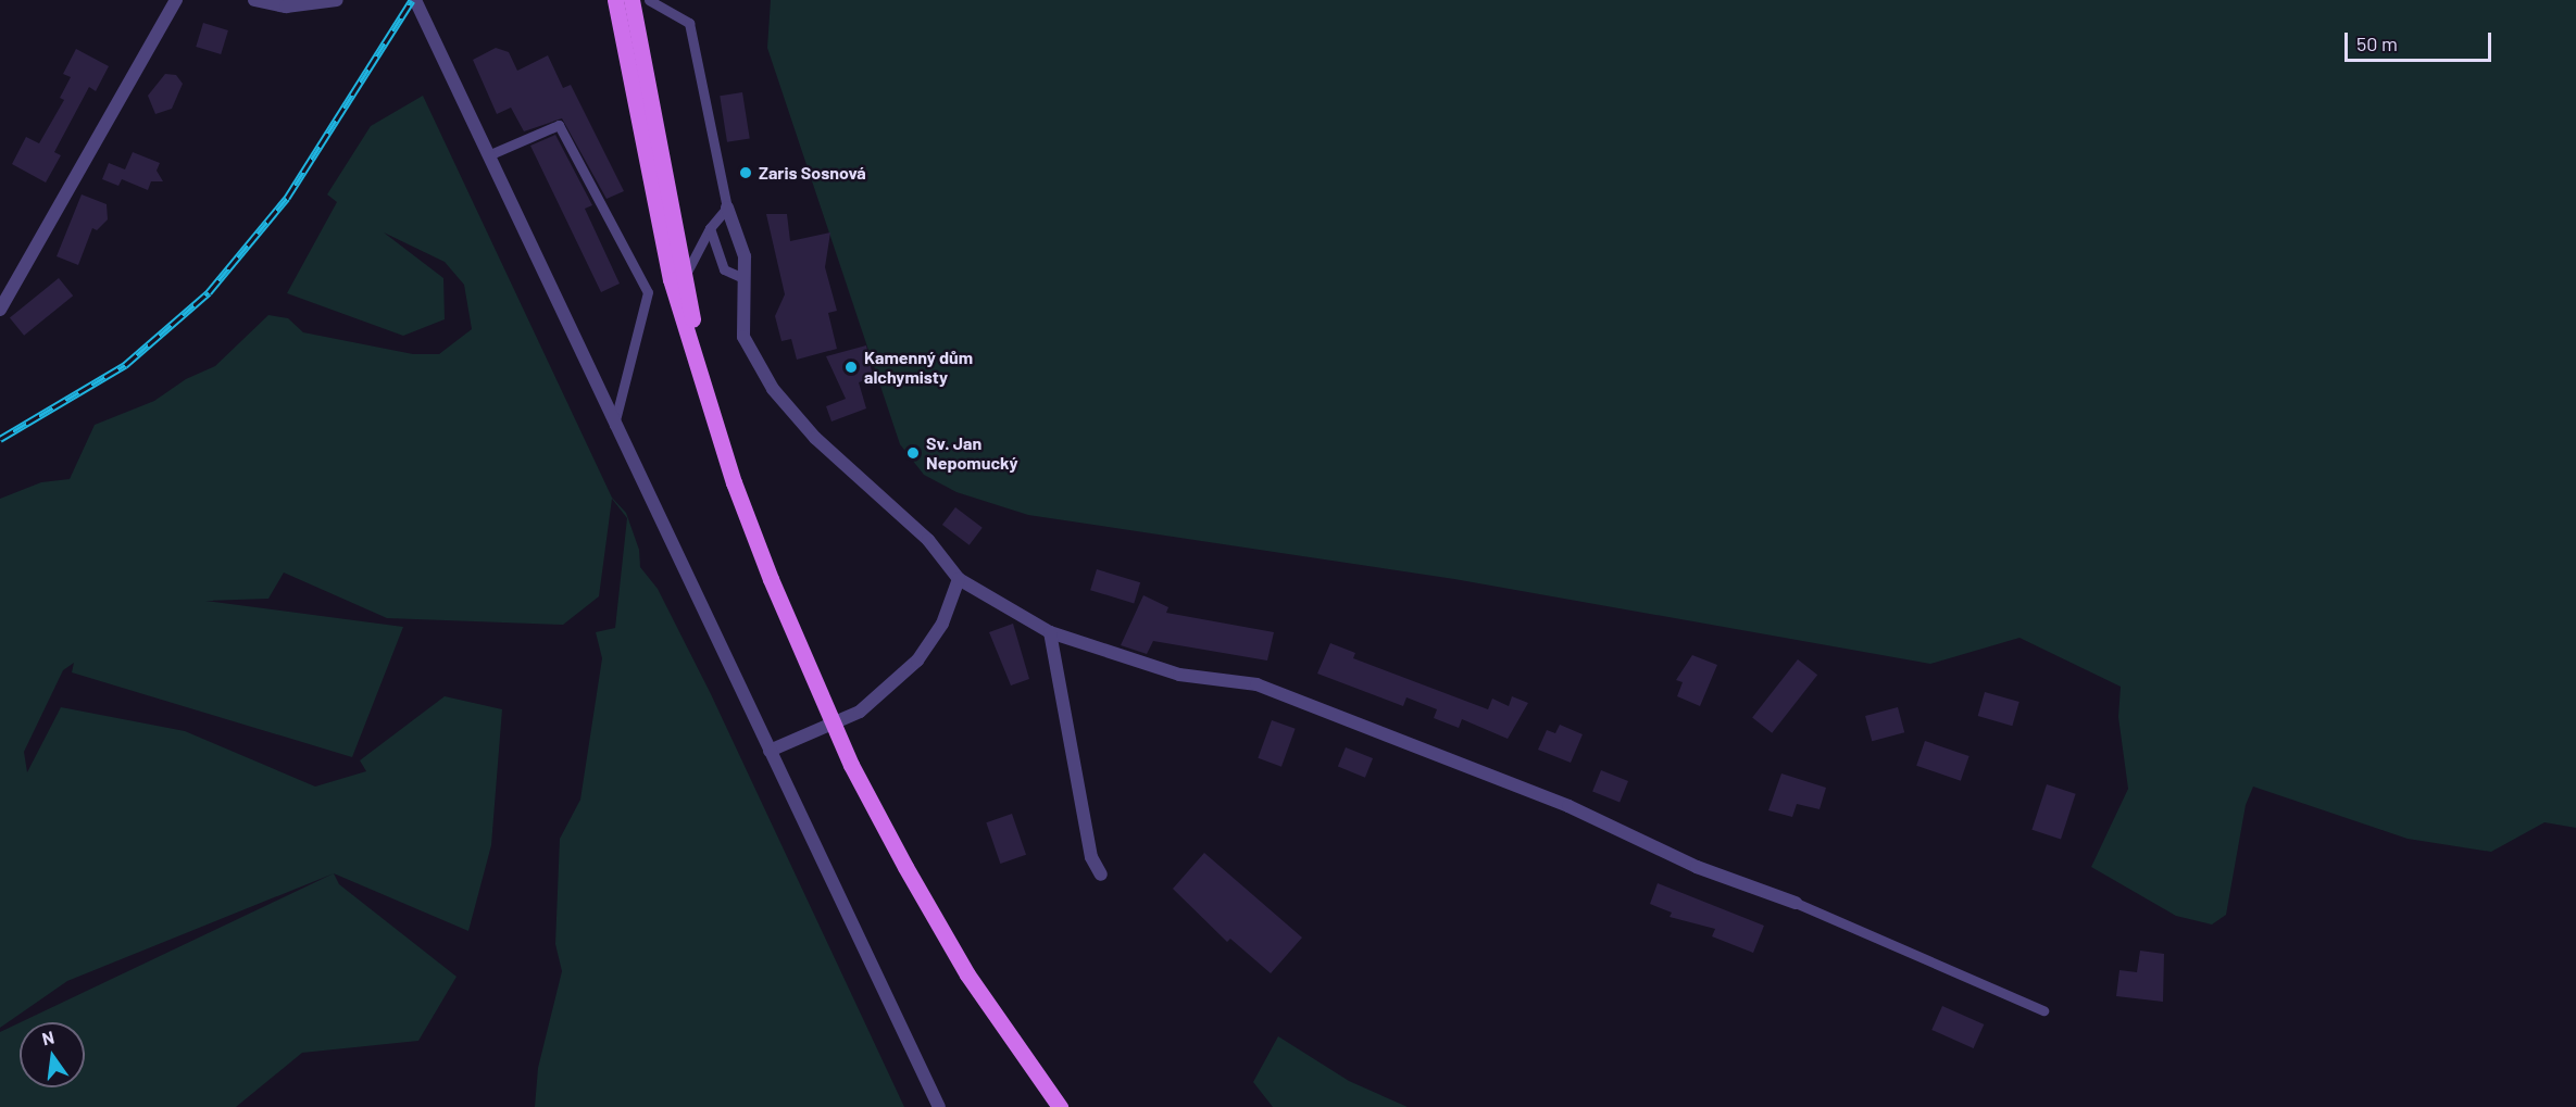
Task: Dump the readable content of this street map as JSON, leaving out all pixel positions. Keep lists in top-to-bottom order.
{
  "places": ["Zaris Sosnová", "Kamenný dům alchymisty", "Sv. Jan Nepomucký"],
  "scale_bar": "50 m",
  "north": "top"
}
